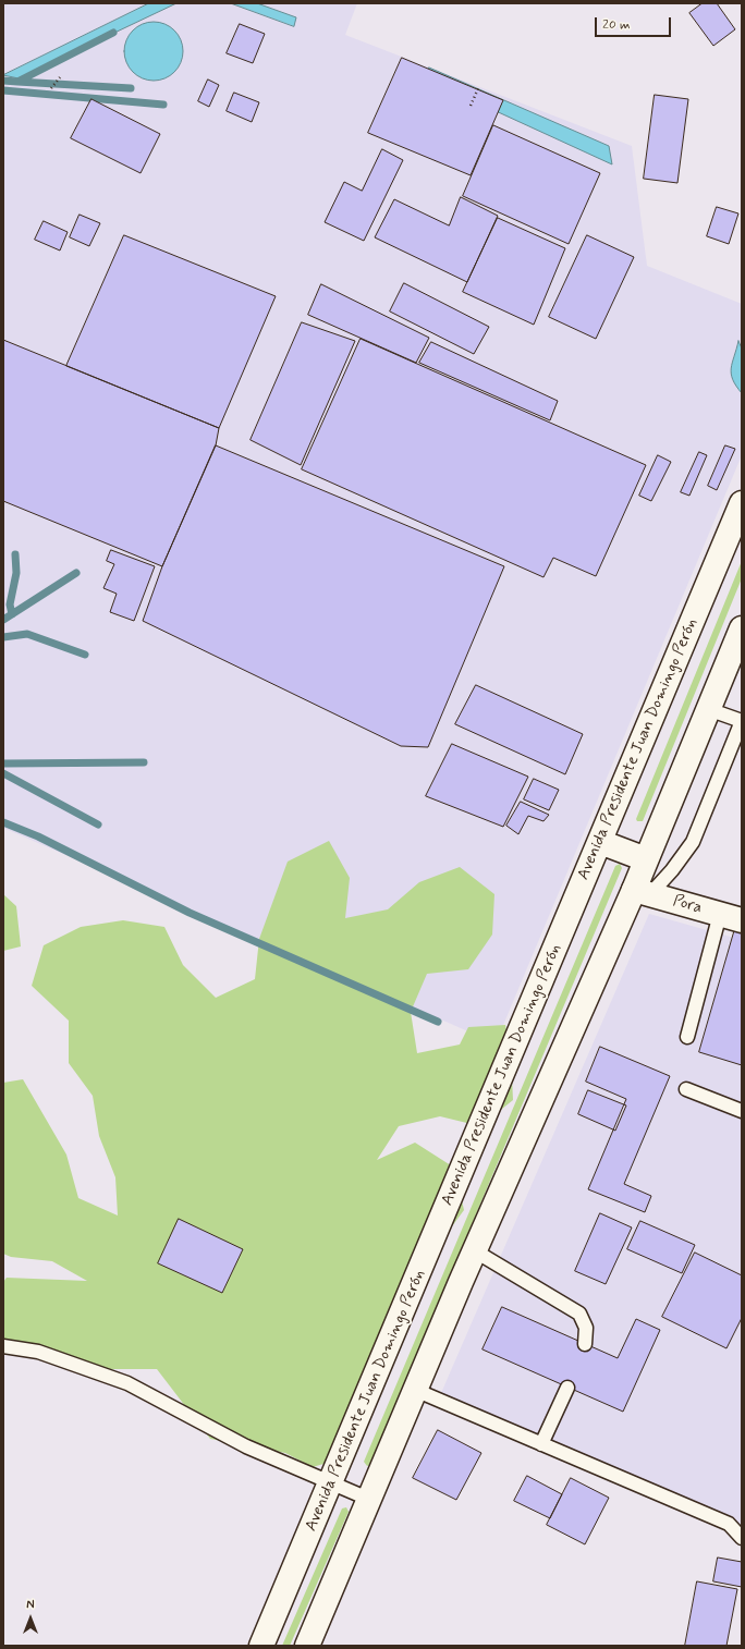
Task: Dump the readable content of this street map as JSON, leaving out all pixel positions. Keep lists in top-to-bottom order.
{
  "streets": {
    "main road": ["Avenida Presidente Juan Domingo Perón", "Pora"]
  },
  "scale_bar": "20 m",
  "north": "top"
}
